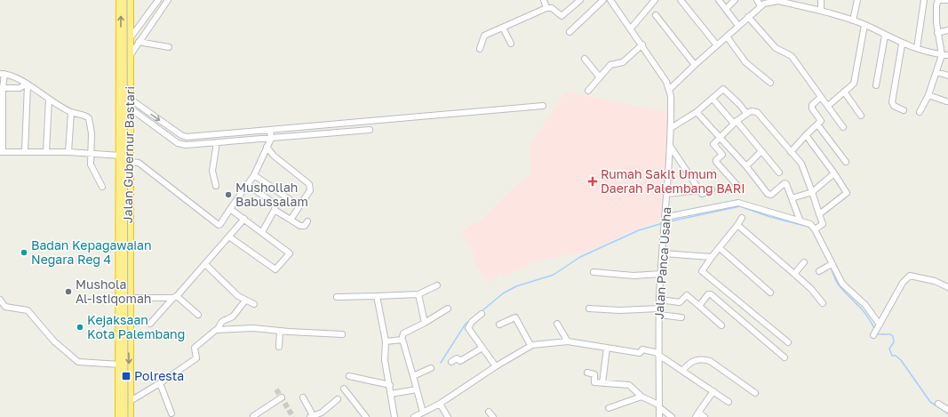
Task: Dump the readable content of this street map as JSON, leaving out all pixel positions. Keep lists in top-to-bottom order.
{
  "streets": {
    "highway": ["Jalan Gubernur Bastari"],
    "street": ["Jalan Panca Usaha"]
  },
  "places": {
    "health": ["Rumah Sakit Umum Daerah Palembang BARI"],
    "other": [
      "Mushollah Babussalam",
      "Badan Kepagawaian Negara Reg 4",
      "Mushola Al-Istiqomah",
      "Kejaksaan Kota Palembang"
    ],
    "transit": ["Polresta"]
  }
}
